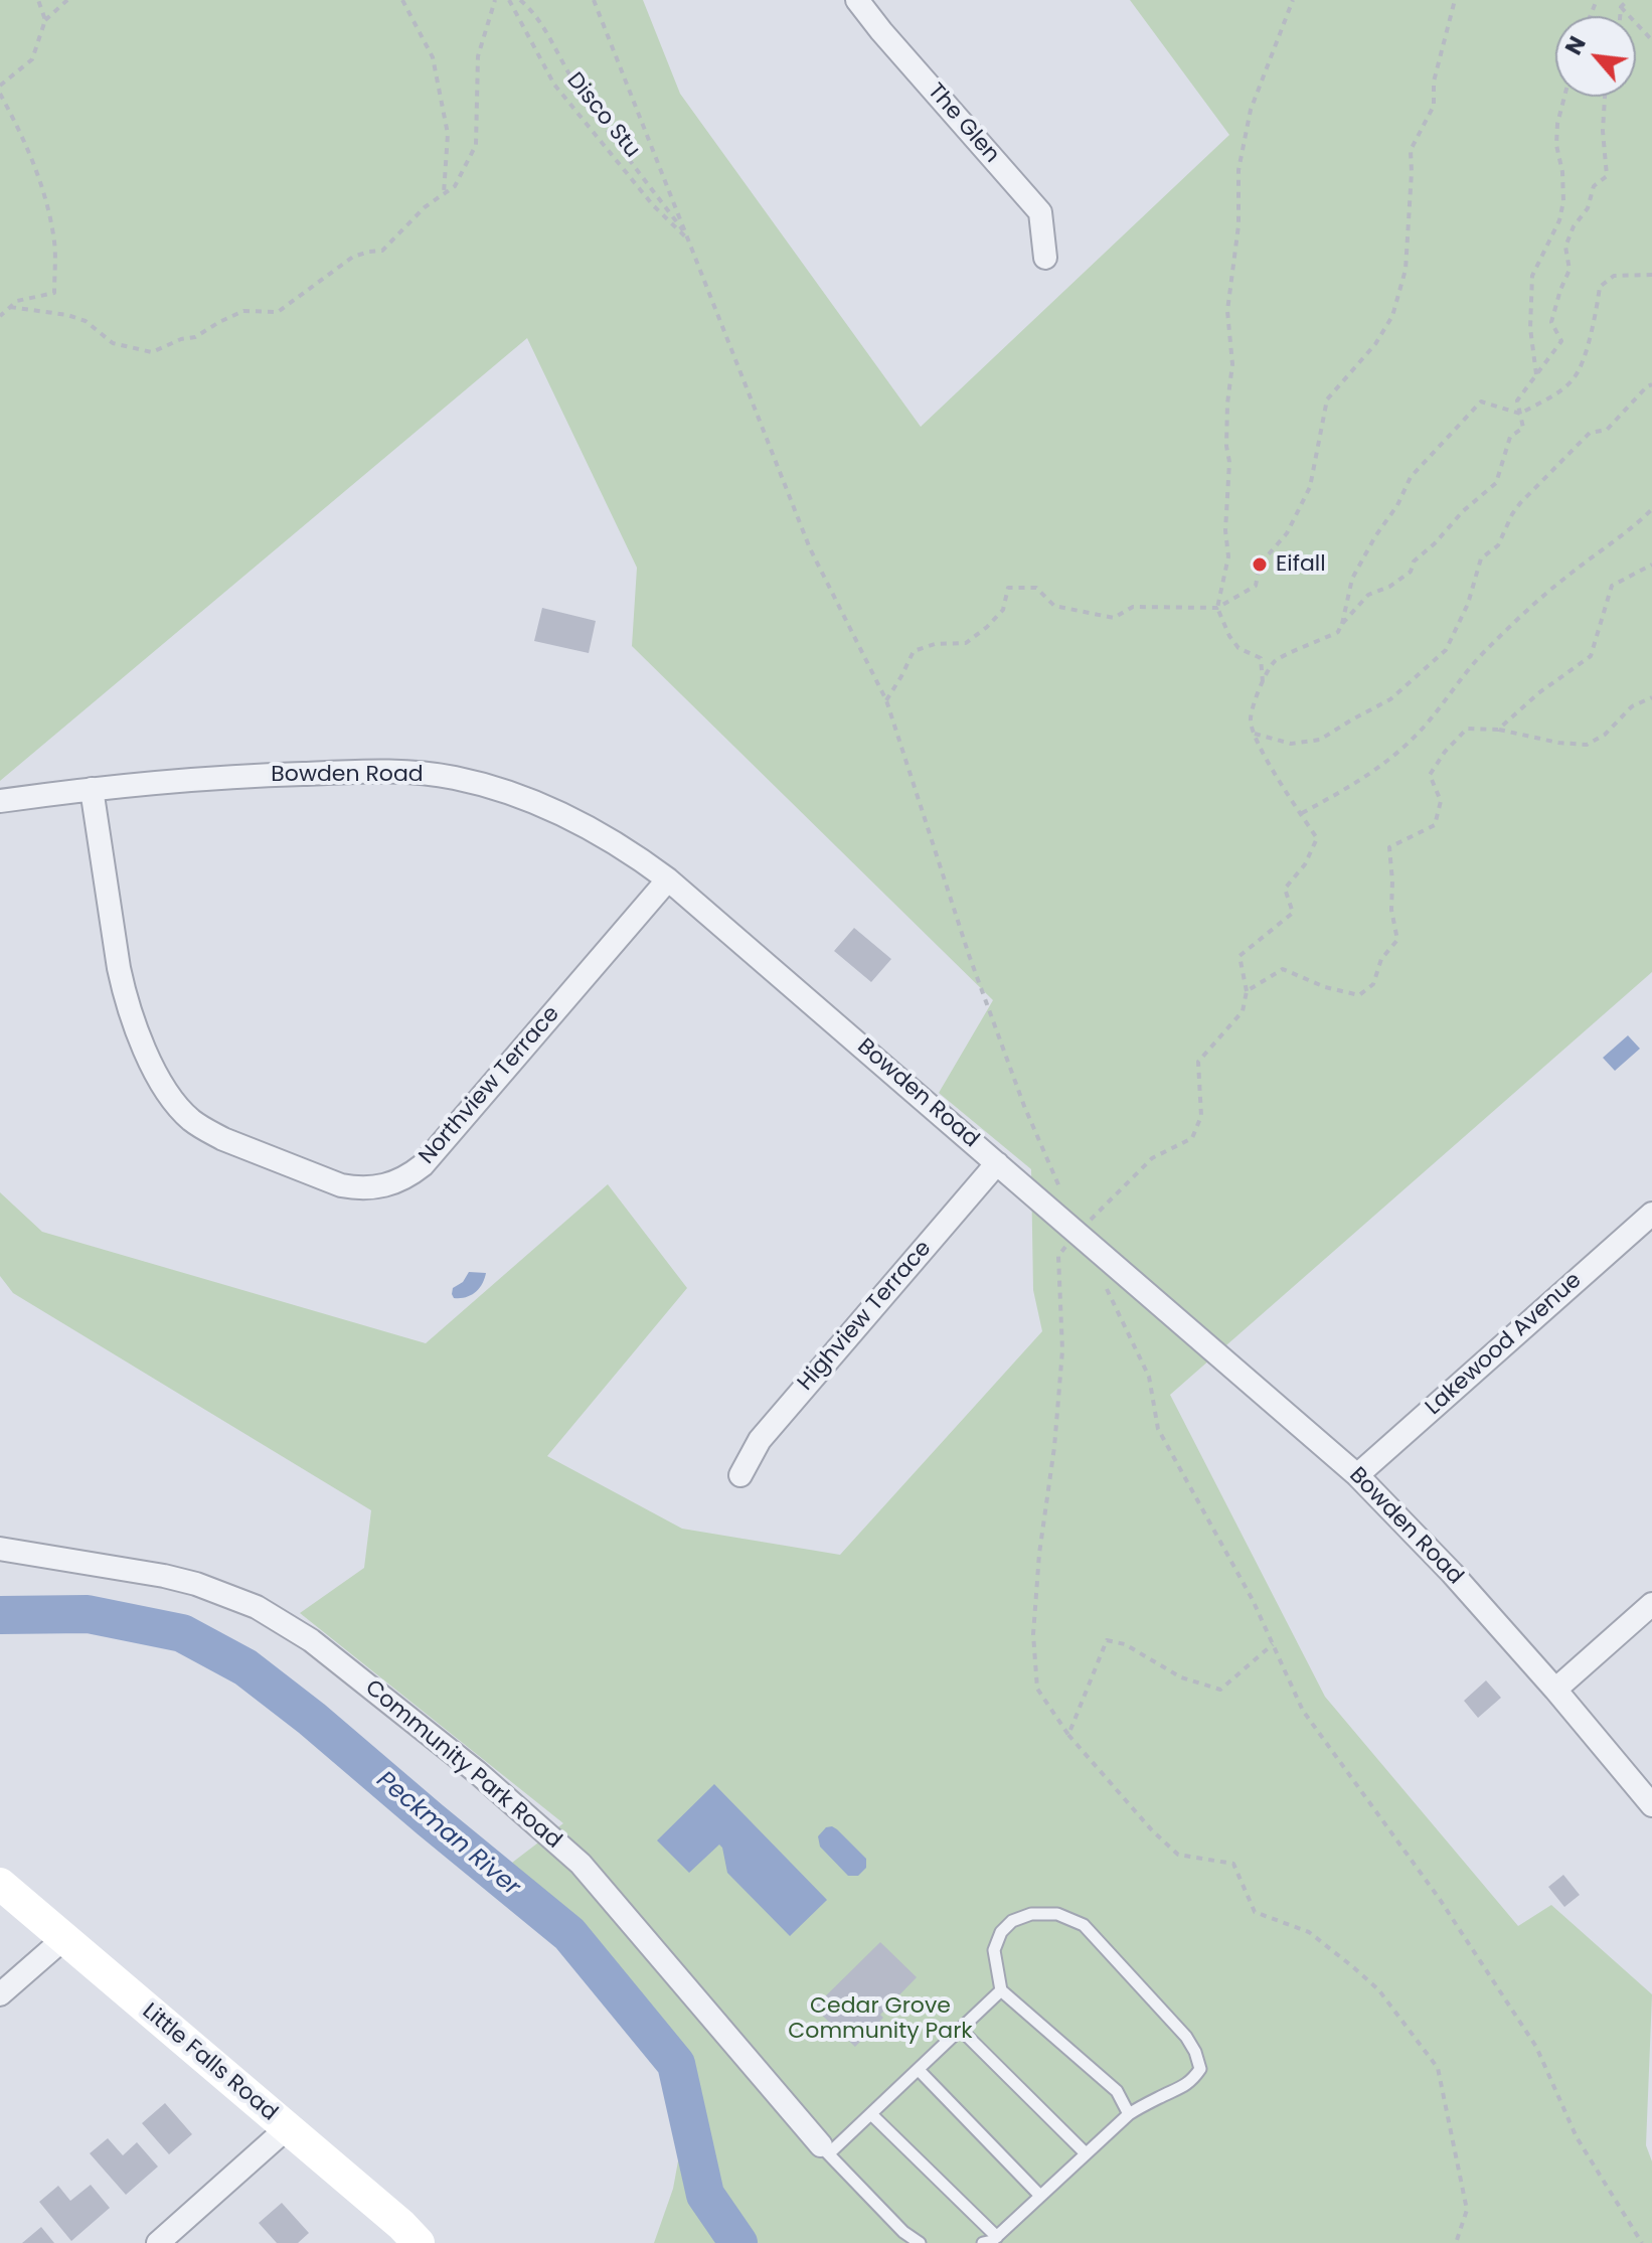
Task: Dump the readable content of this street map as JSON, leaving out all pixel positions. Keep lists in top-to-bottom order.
{
  "streets": {
    "street": [
      "The Glen",
      "Bowden Road",
      "Northview Terrace",
      "Highview Terrace",
      "Lakewood Avenue",
      "Community Park Road",
      "Little Falls Road"
    ],
    "path": ["Disco Stu"]
  },
  "crossings": [
    ["Bowden Road", "Northview Terrace"],
    ["Bowden Road", "Highview Terrace"],
    ["Bowden Road", "Lakewood Avenue"]
  ],
  "water": ["Peckman River"],
  "parks": ["Cedar Grove Community Park"],
  "places": ["Eifall"],
  "north": "top left"
}
